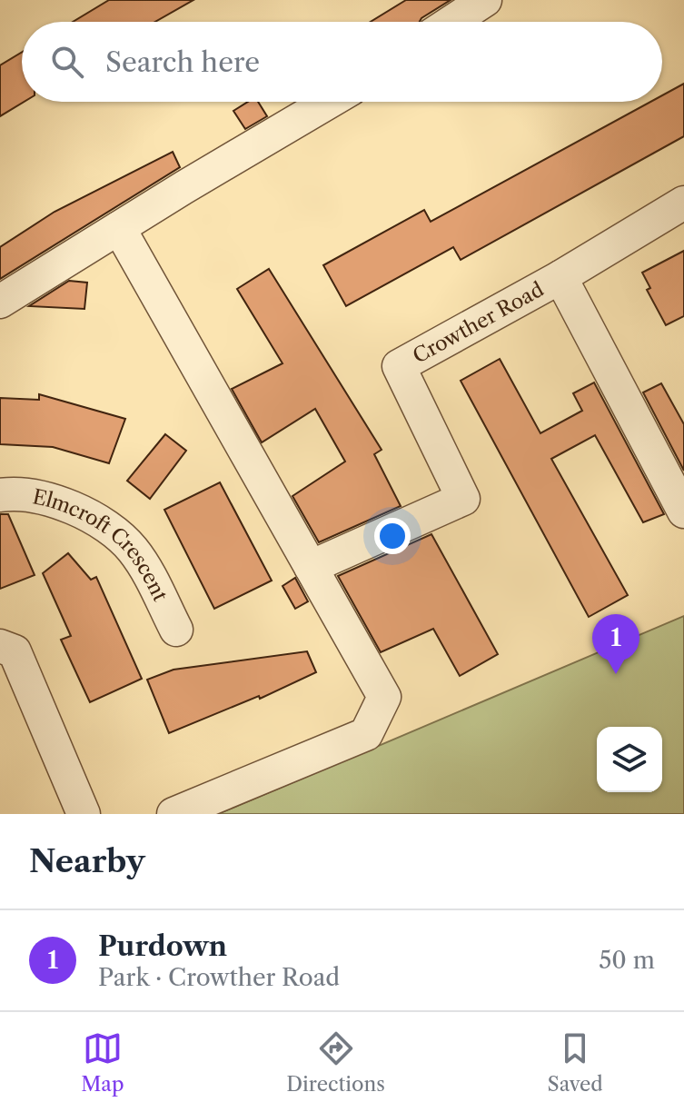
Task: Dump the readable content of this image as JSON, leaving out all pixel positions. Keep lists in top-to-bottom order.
{
  "streets": {
    "street": ["Crowther Road", "Elmcroft Crescent"]
  },
  "page": {
    "search": "Search here",
    "pins": "1",
    "heading": "Nearby",
    "list": [
      {
        "mark": "1",
        "name": "Purdown",
        "note": "Park · Crowther Road",
        "value": "50 m"
      }
    ],
    "nav": ["Map", "Directions", "Saved"]
  }
}
